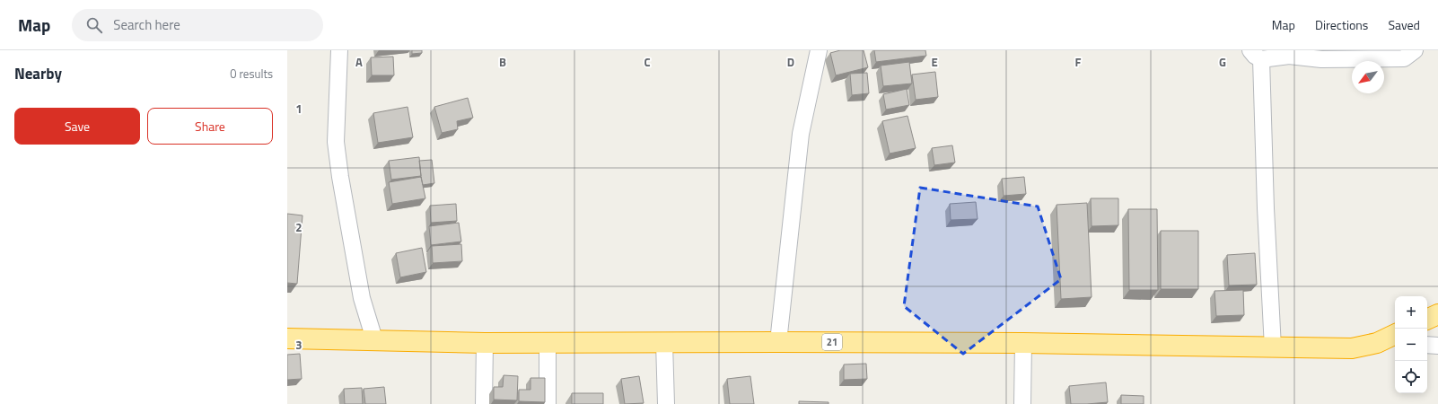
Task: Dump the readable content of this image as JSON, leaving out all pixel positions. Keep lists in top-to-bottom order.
{
  "streets": {
    "highway": ["21"]
  },
  "north": "bottom left",
  "page": {
    "header": "Map",
    "search": "Search here",
    "nav": ["Map", "Directions", "Saved"],
    "heading": ["Nearby", "0 results"],
    "buttons": ["Save", "Share"],
    "map_buttons": ["+", "−"]
  },
  "grid": {
    "columns": [
      "A",
      "B",
      "C",
      "D",
      "E",
      "F",
      "G"
    ],
    "rows": ["1", "2", "3"]
  }
}
